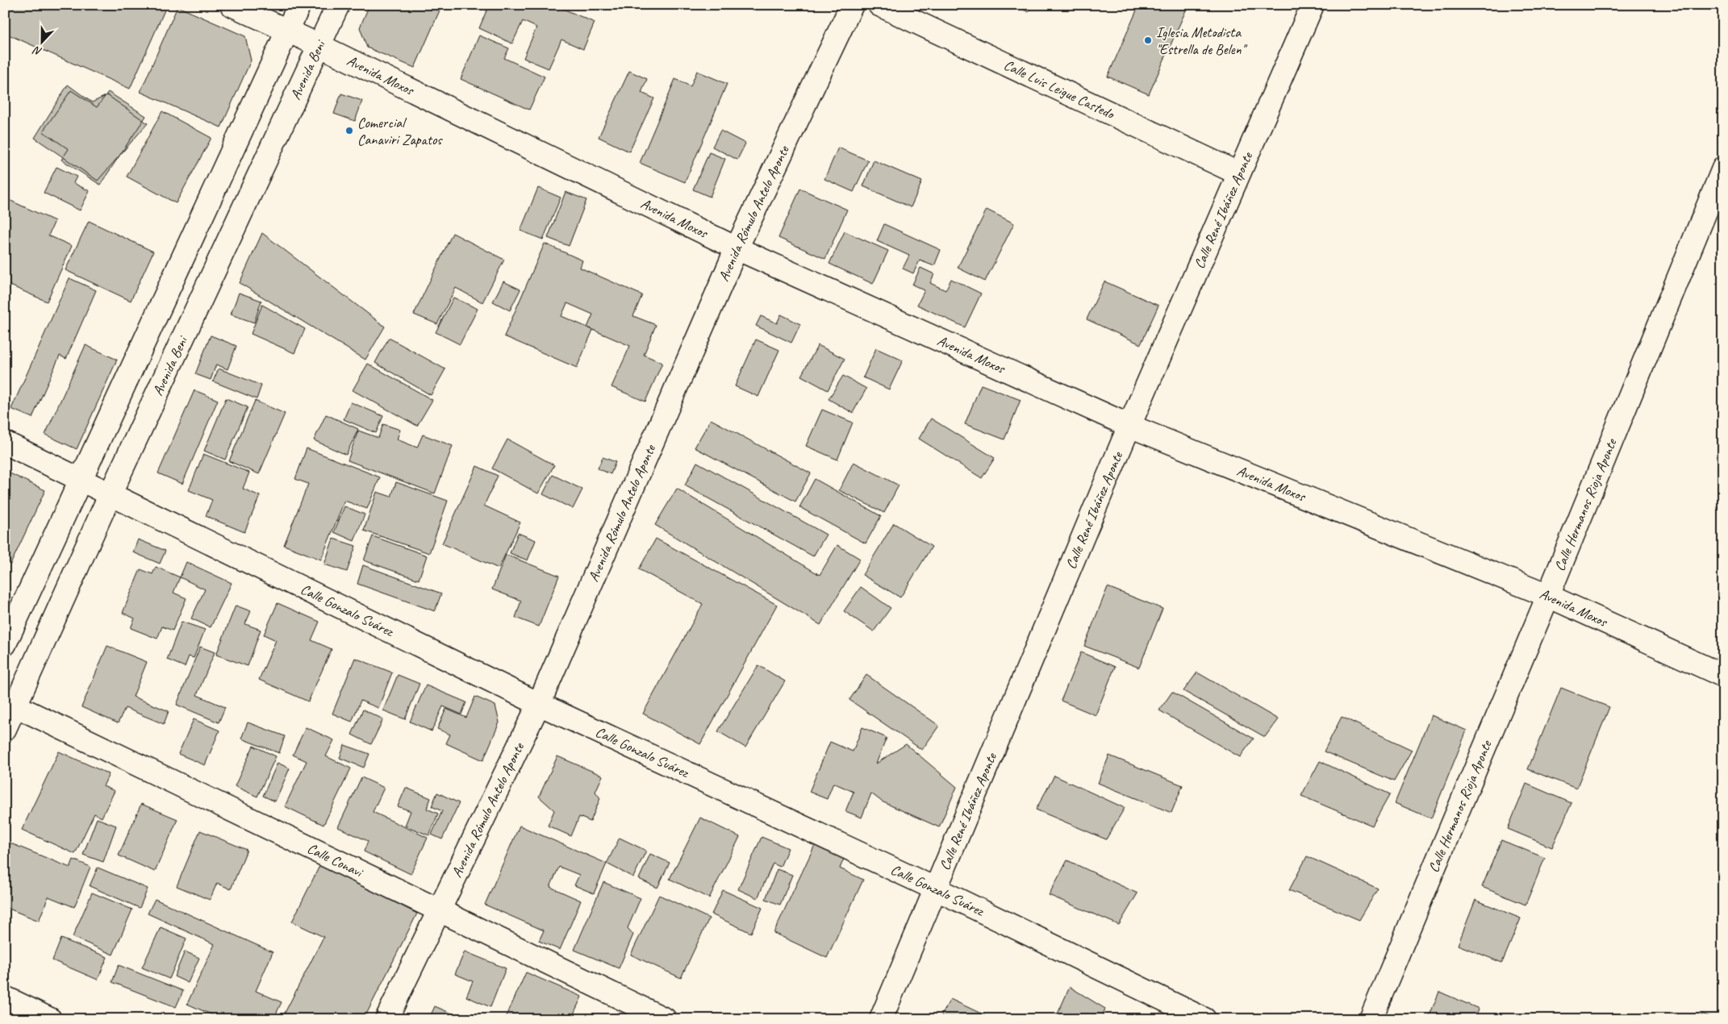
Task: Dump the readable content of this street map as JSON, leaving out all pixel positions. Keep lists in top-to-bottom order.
{
  "streets": {
    "street": [
      "Avenida Beni",
      "Avenida Moxos",
      "Calle Luis Leigue Castedo",
      "Calle René Ibáñez Aponte",
      "Avenida Rómulo Antelo Aponte",
      "Calle Hermanos Rioja Aponte",
      "Calle Gonzalo Suárez",
      "Calle Conavi"
    ]
  },
  "crossings": [
    ["Avenida Beni", "Avenida Moxos"],
    ["Avenida Beni", "Calle Gonzalo Suárez"],
    ["Avenida Beni", "Calle Conavi"],
    ["Avenida Moxos", "Calle René Ibáñez Aponte"],
    ["Avenida Moxos", "Avenida Rómulo Antelo Aponte"],
    ["Avenida Moxos", "Calle Hermanos Rioja Aponte"],
    ["Calle Luis Leigue Castedo", "Calle René Ibáñez Aponte"],
    ["Calle René Ibáñez Aponte", "Calle Gonzalo Suárez"],
    ["Avenida Rómulo Antelo Aponte", "Calle Gonzalo Suárez"],
    ["Avenida Rómulo Antelo Aponte", "Calle Conavi"]
  ],
  "places": ["Iglesia Metodista \"Estrella de Belen\"", "Comercial Canaviri Zapatos"],
  "north": "bottom"
}
